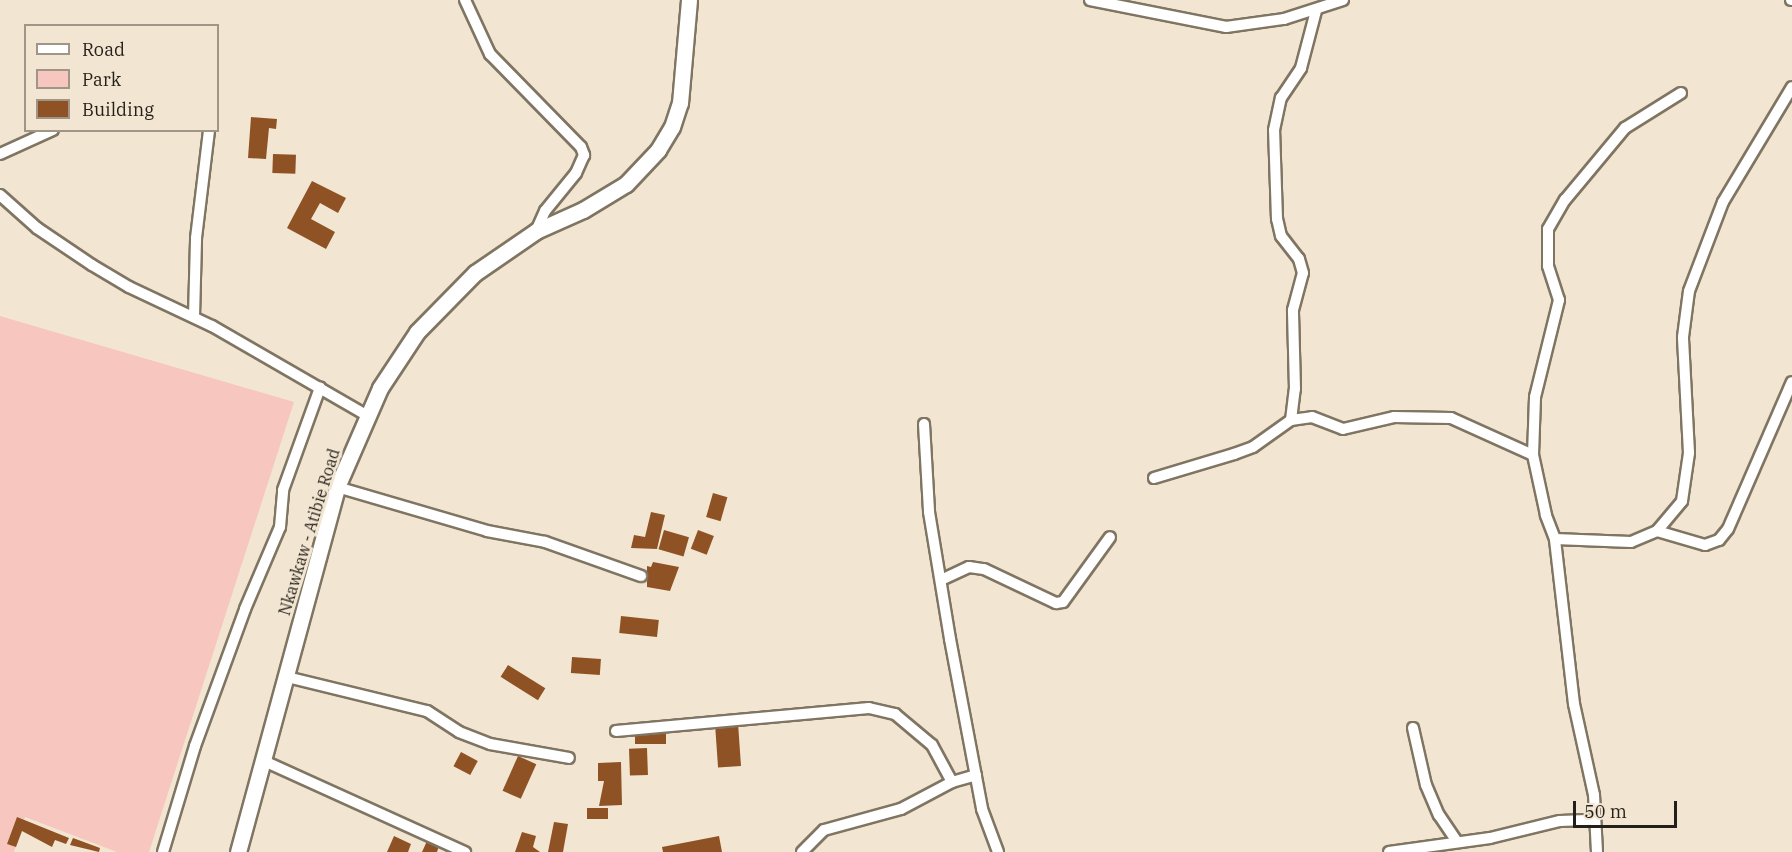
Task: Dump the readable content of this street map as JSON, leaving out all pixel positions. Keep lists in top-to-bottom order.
{
  "streets": {
    "main road": ["Nkawkaw - Atibie Road"]
  },
  "legend": ["Road", "Park", "Building"],
  "scale_bar": "50 m"
}
